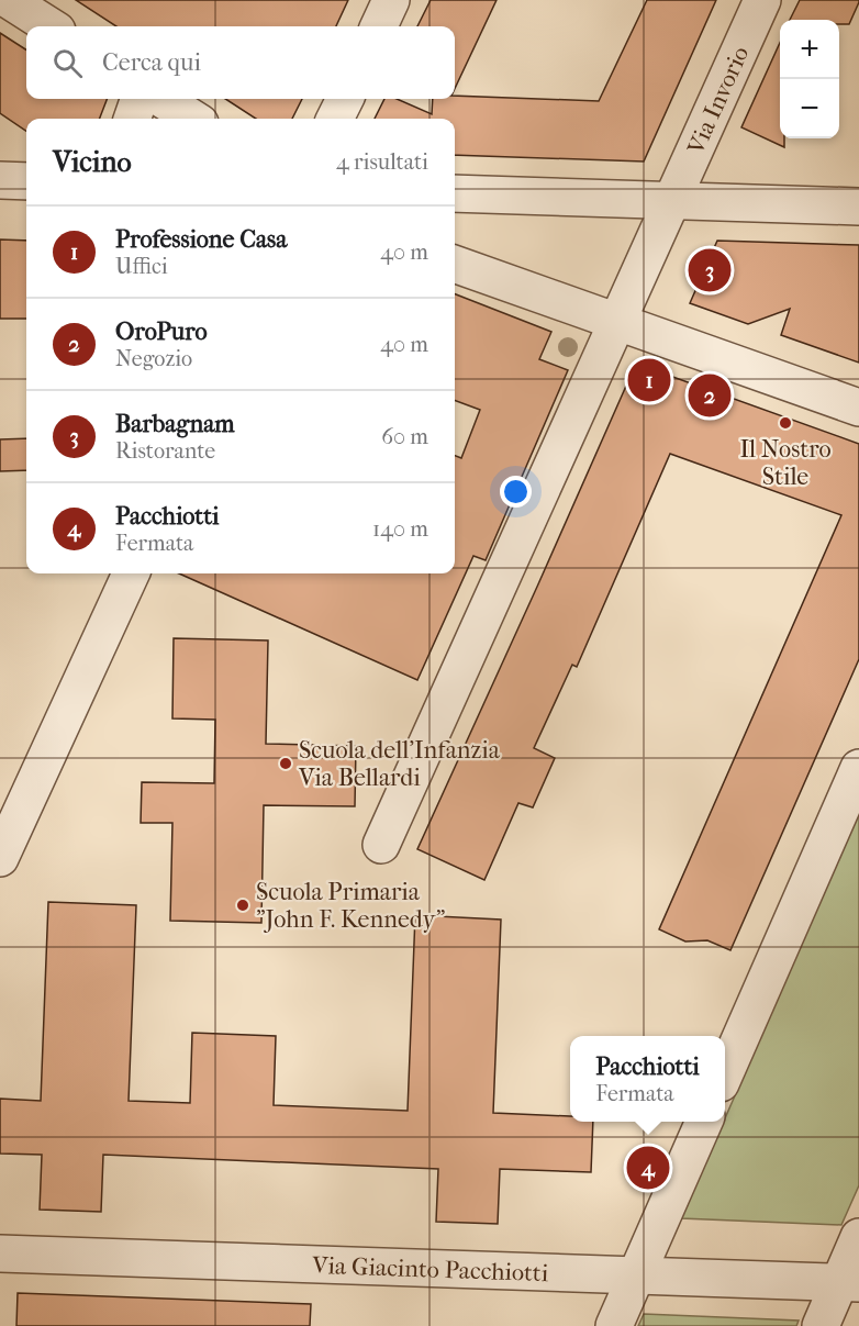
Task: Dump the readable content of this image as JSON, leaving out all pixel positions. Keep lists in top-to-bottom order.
{
  "streets": {
    "street": ["Via Invorio", "Via Giacinto Pacchiotti"]
  },
  "places": ["Il Nostro Stile", "Scuola dell'Infanzia Via Bellardi", "Scuola Primaria \"John F. Kennedy\""],
  "page": {
    "map_buttons": ["+", "−"],
    "search": "Cerca qui",
    "heading": ["Vicino", "4 risultati"],
    "list": [
      {
        "mark": "1",
        "name": "Professione Casa",
        "note": "Uffici",
        "value": "40 m"
      },
      {
        "mark": "2",
        "name": "OroPuro",
        "note": "Negozio",
        "value": "40 m"
      },
      {
        "mark": "3",
        "name": "Barbagnam",
        "note": "Ristorante",
        "value": "60 m"
      },
      {
        "mark": "4",
        "name": "Pacchiotti",
        "note": "Fermata",
        "value": "140 m"
      }
    ],
    "pins": [
      "3",
      "1",
      "2",
      "4"
    ],
    "popup": ["Pacchiotti", "Fermata"]
  }
}
